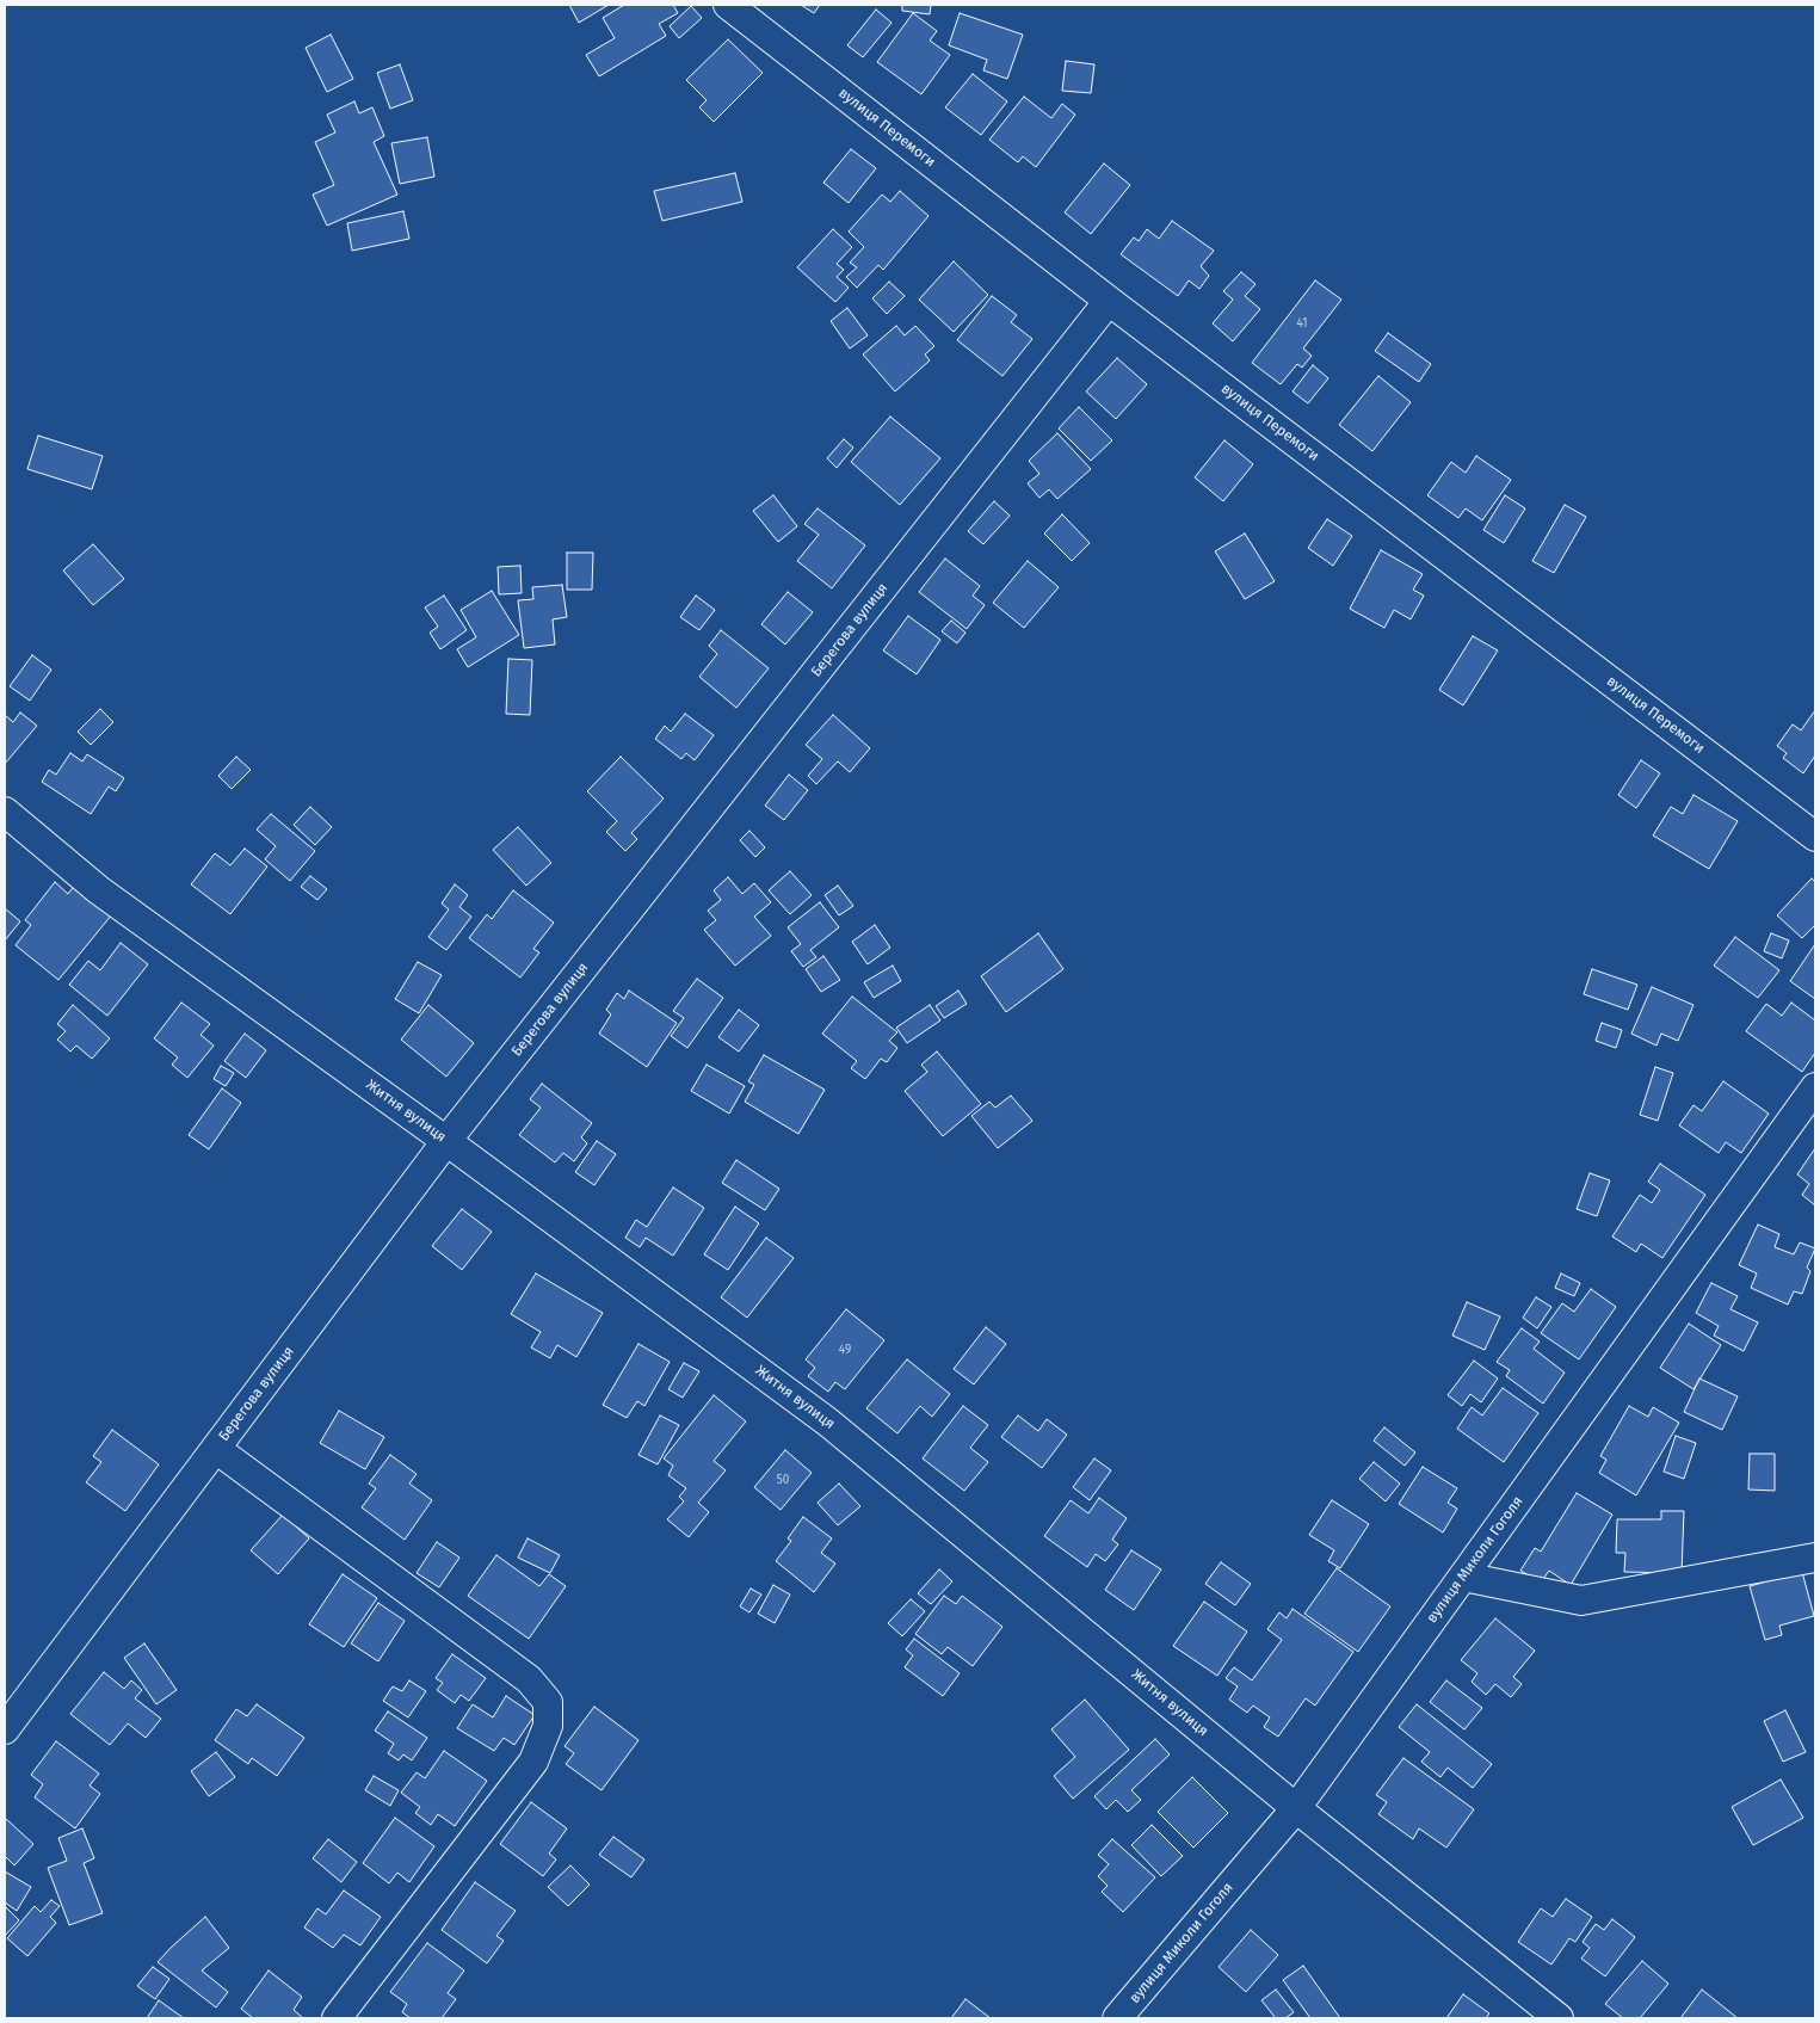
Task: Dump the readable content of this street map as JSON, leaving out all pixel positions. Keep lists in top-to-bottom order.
{
  "streets": {
    "street": [
      "вулиця Перемоги",
      "Берегова вулиця",
      "Житня вулиця",
      "вулиця Миколи Гоголя"
    ]
  },
  "crossings": [
    ["вулиця Перемоги", "Берегова вулиця"],
    ["Берегова вулиця", "Житня вулиця"],
    ["Житня вулиця", "вулиця Миколи Гоголя"]
  ],
  "house_numbers": ["41", "49", "50"]
}
